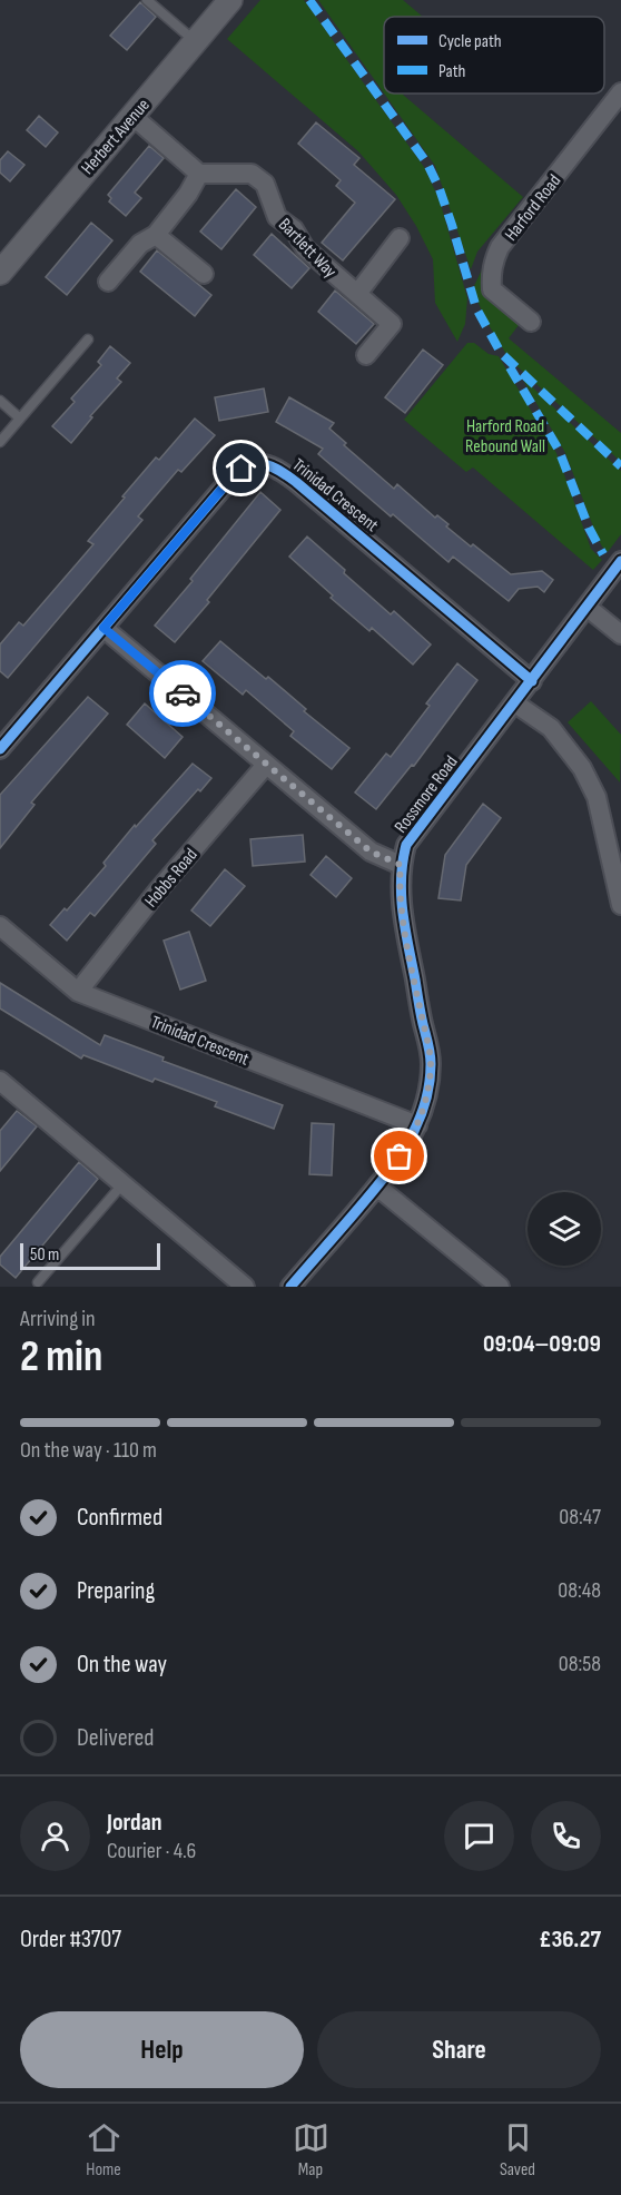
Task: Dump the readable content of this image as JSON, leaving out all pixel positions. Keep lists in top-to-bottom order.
{
  "streets": {
    "street": [
      "Herbert Avenue",
      "Harford Road",
      "Bartlett Way",
      "Trinidad Crescent",
      "Rossmore Road",
      "Hobbs Road"
    ]
  },
  "crossings": [
    ["Trinidad Crescent", "Rossmore Road"],
    ["Trinidad Crescent", "Hobbs Road"]
  ],
  "parks": ["Harford Road Rebound Wall"],
  "legend": ["Cycle path", "Path"],
  "scale_bar": "50 m",
  "page": {
    "scale": "50 m",
    "heading": ["2 min", "Arriving in", "09:04–09:09"],
    "panel": [
      "Jordan",
      "Courier · 4.6",
      "Order #3707",
      "£36.27"
    ],
    "bar": "On the way · 110 m",
    "list": [
      ["Confirmed", "08:47"],
      ["Preparing", "08:48"],
      ["On the way", "08:58"],
      "Delivered"
    ],
    "buttons": ["Help", "Share"],
    "tabs": ["Home", "Map", "Saved"]
  }
}
